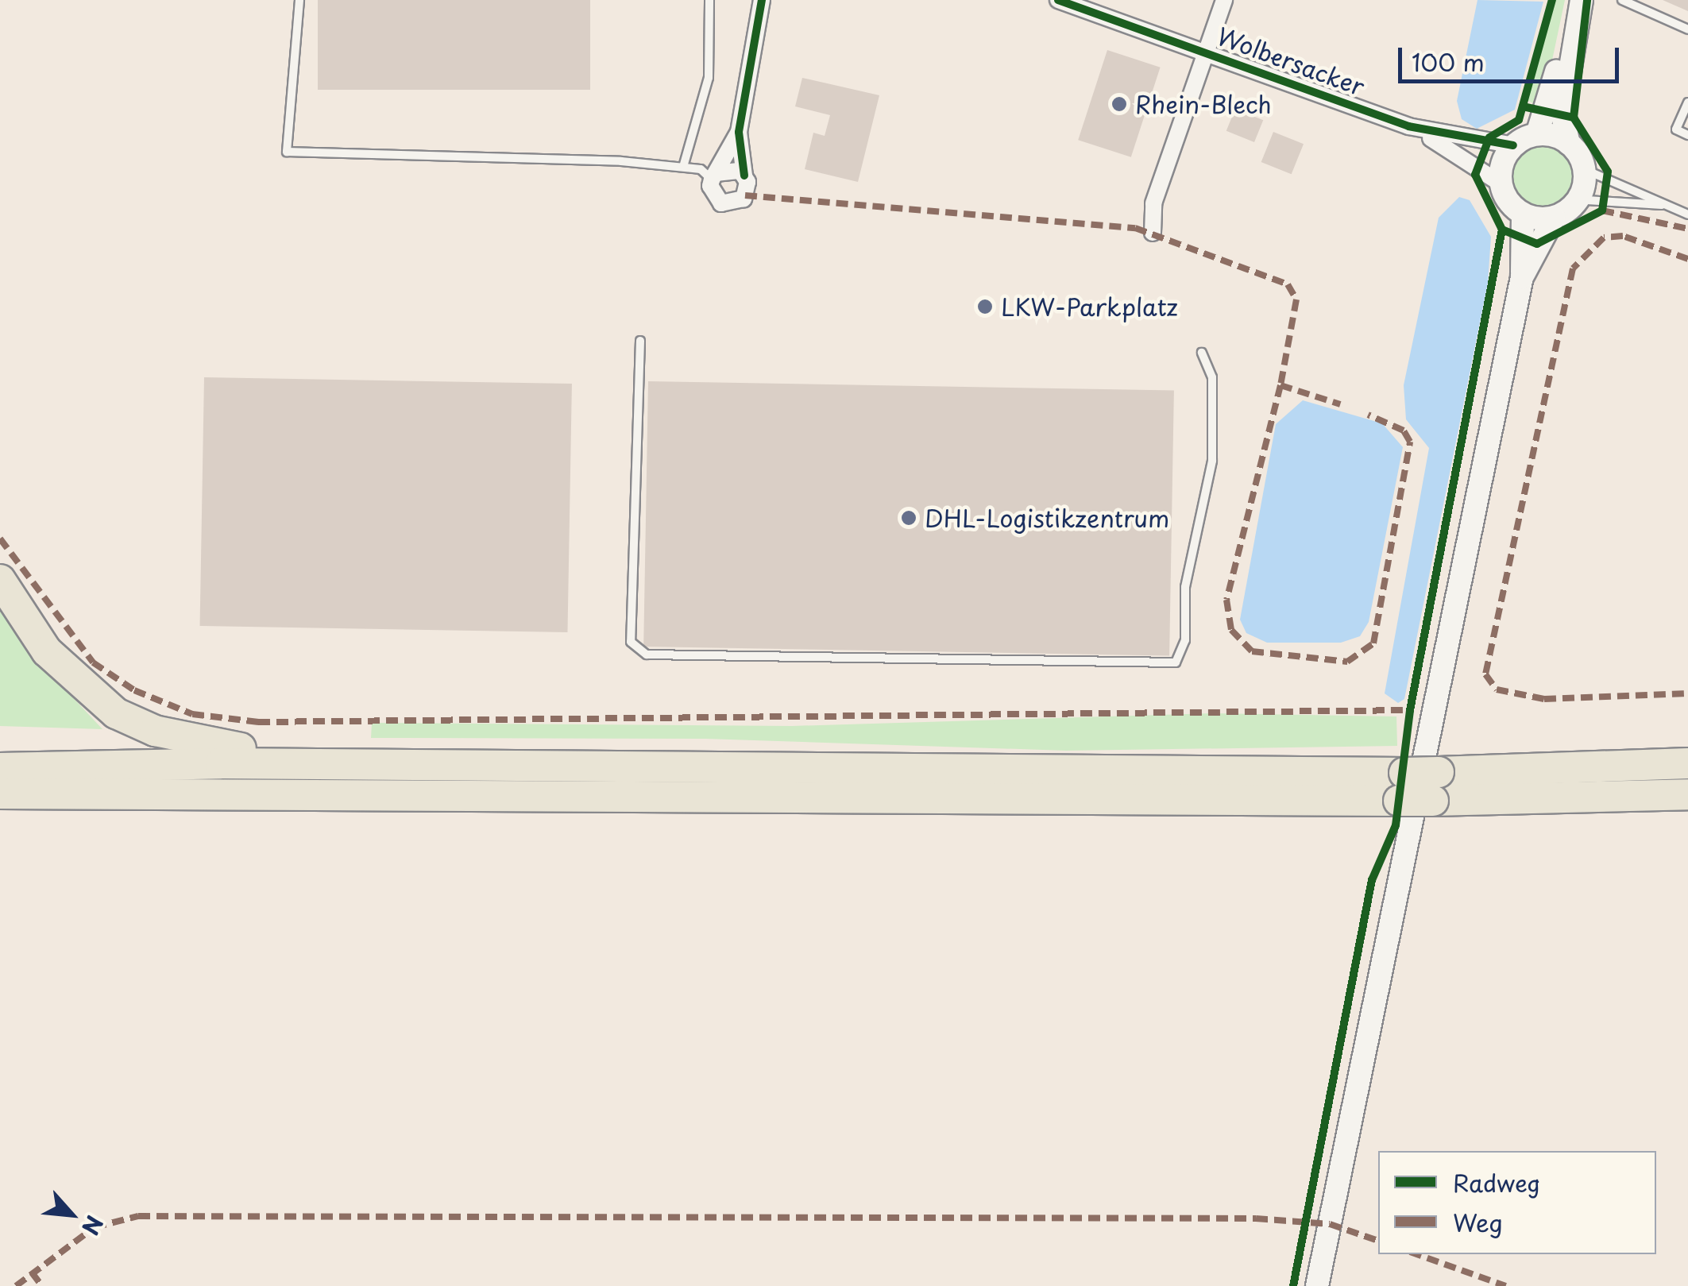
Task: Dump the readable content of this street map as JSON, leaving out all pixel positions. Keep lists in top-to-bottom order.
{
  "streets": {
    "street": ["Wolbersacker"]
  },
  "places": ["Rhein-Blech", "LKW-Parkplatz", "DHL-Logistikzentrum"],
  "legend": ["Radweg", "Weg"],
  "scale_bar": "100 m",
  "north": "bottom right"
}
